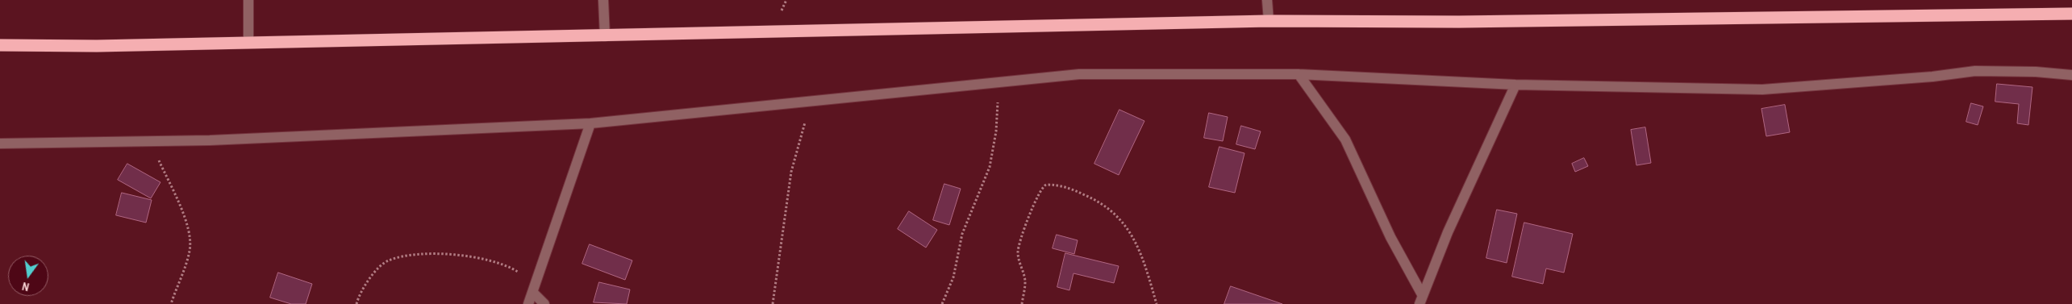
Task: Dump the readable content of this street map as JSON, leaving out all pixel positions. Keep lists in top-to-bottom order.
{
  "north": "bottom"
}
